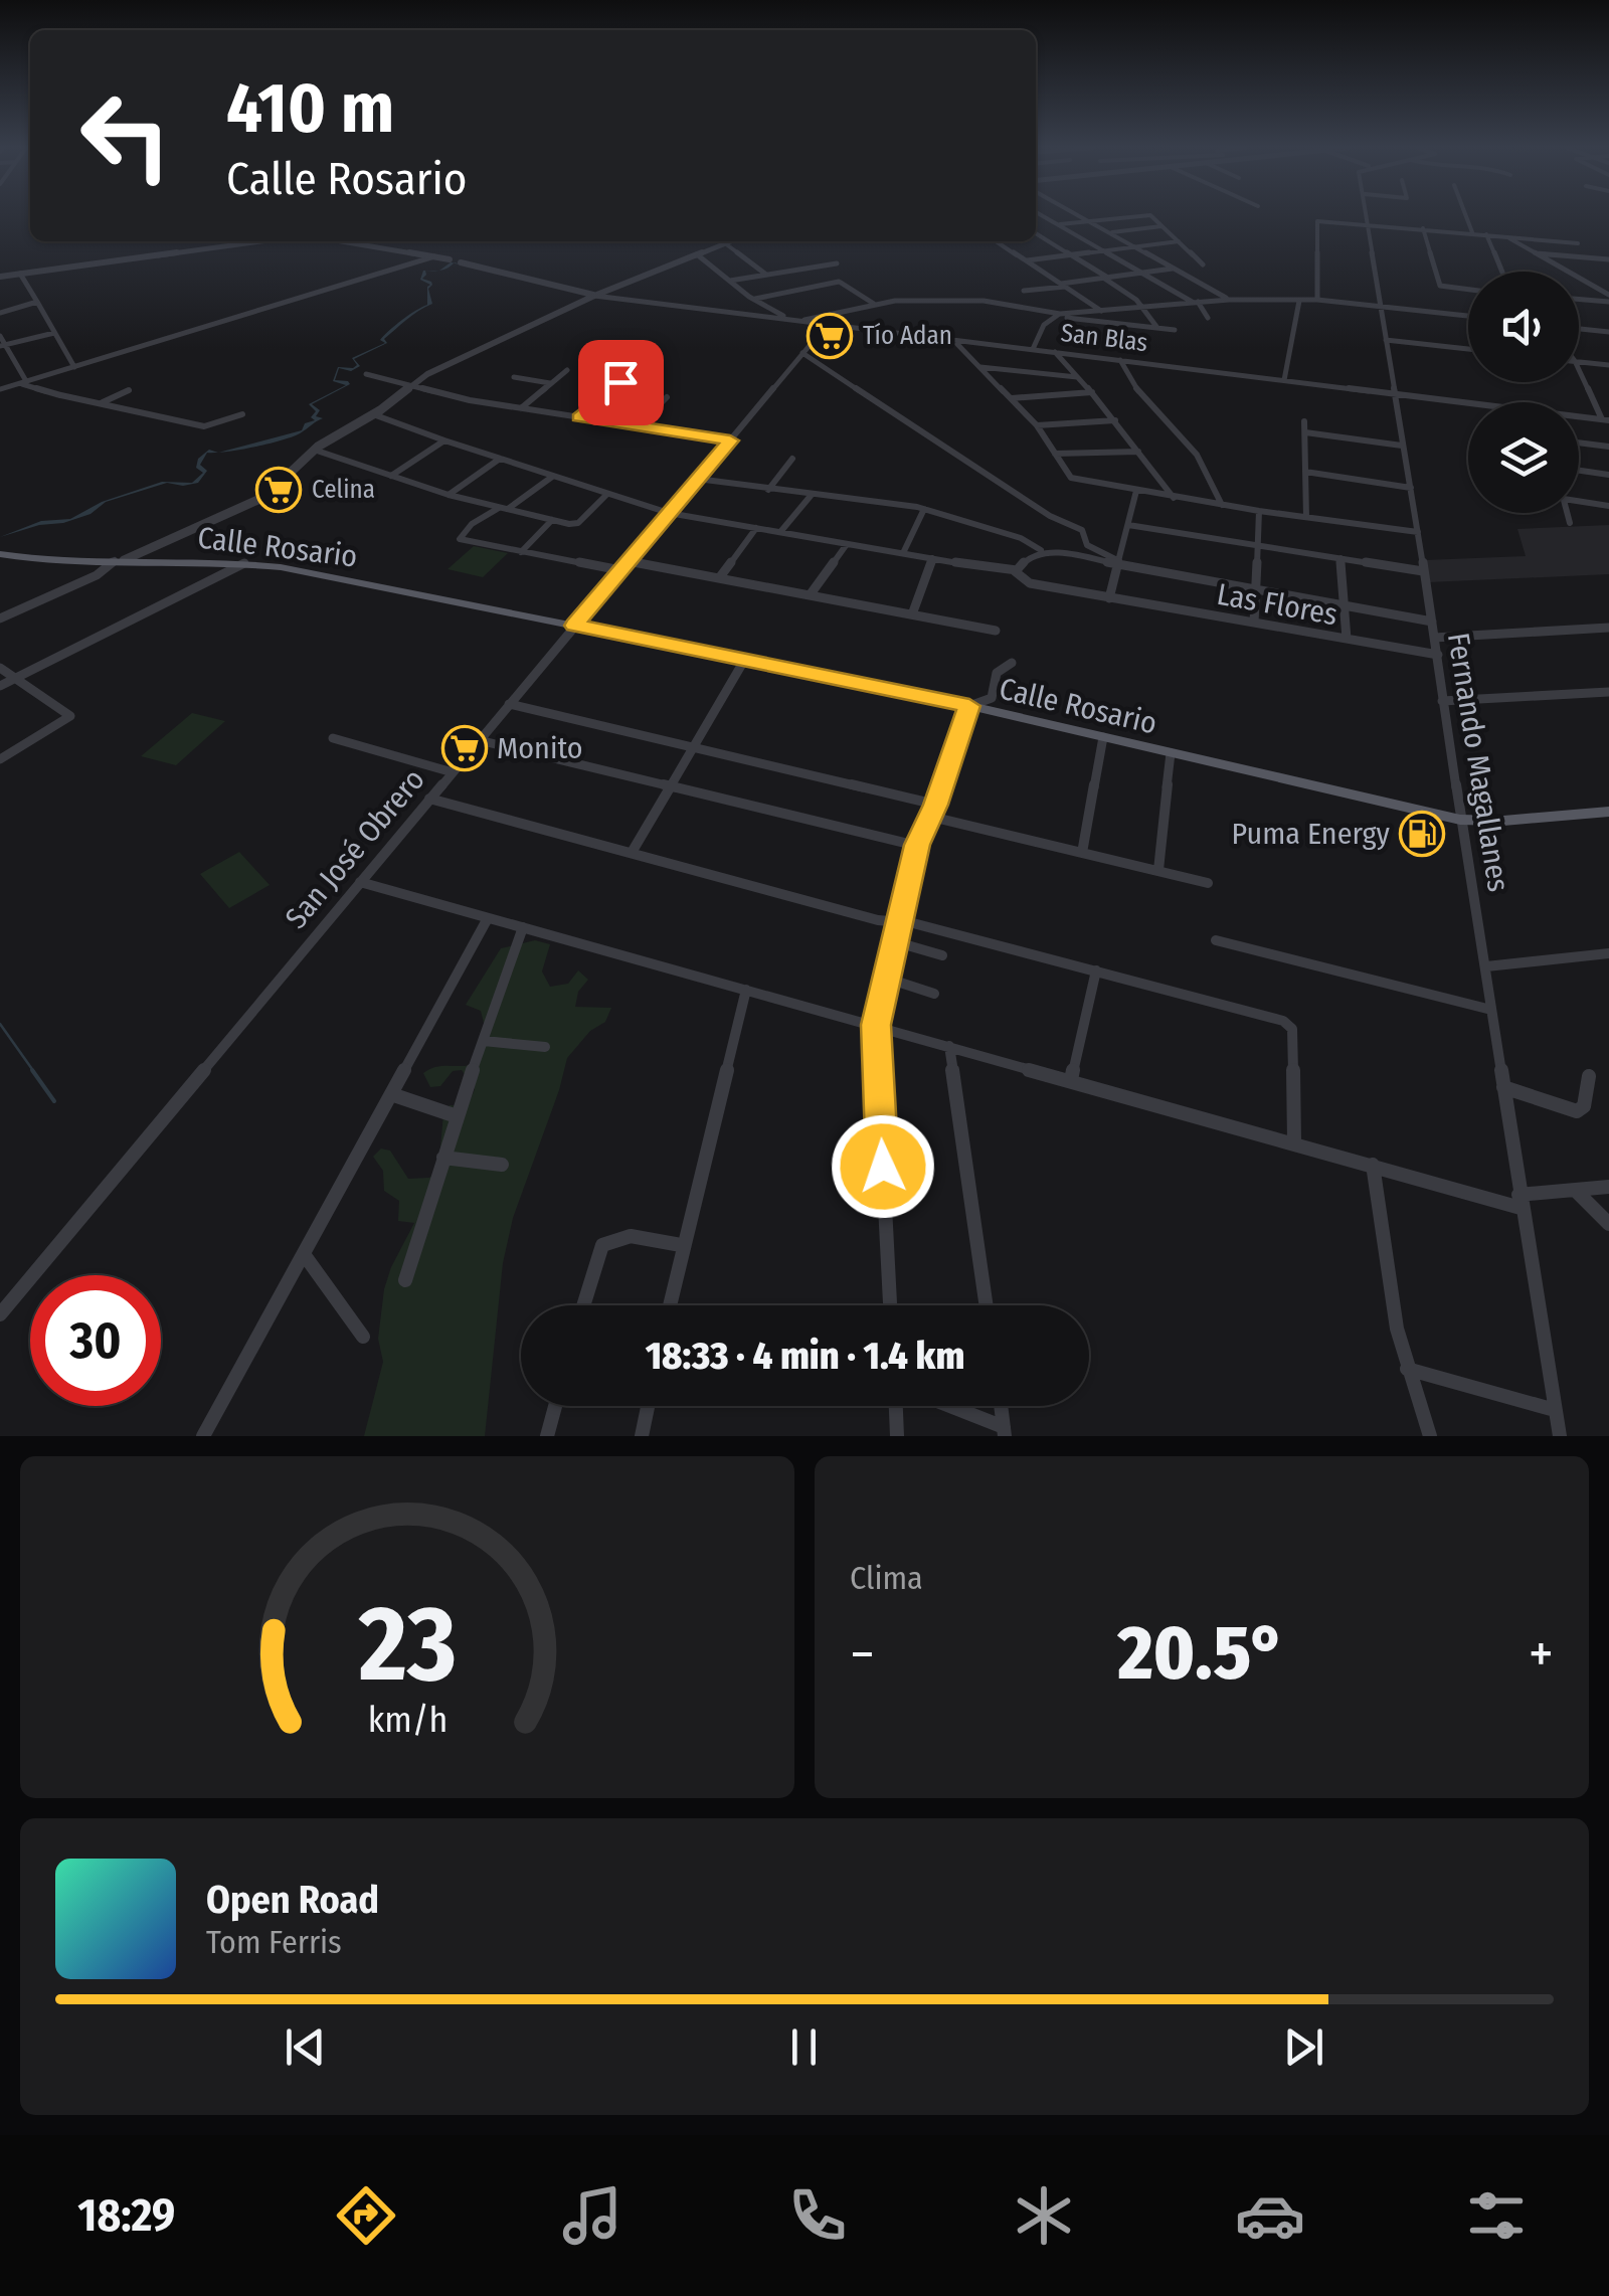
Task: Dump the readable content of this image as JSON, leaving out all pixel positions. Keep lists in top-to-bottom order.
{
  "streets": {
    "main road": ["Calle Rosario"],
    "street": [
      "San Blas",
      "Las Flores",
      "Fernando Magallanes",
      "San José Obrero"
    ]
  },
  "crossings": [
    ["San Blas", "Fernando Magallanes"],
    ["San Blas", "San José Obrero"],
    ["Calle Rosario", "Fernando Magallanes"],
    ["Calle Rosario", "San José Obrero"],
    ["Las Flores", "Fernando Magallanes"],
    ["Las Flores", "San José Obrero"]
  ],
  "places": {
    "supermarket": ["Tío Adan", "Celina", "Monito"],
    "fuel station": ["Puma Energy"]
  },
  "page": {
    "turn": ["410 m", "Calle Rosario"],
    "limit": "30",
    "trip": "18:33 · 4 min · 1.4 km",
    "tile": "Clima",
    "heat": ["−", "20.5°", "+"],
    "song": ["Open Road", "Tom Ferris"],
    "tabs": "18:29",
    "gauge": ["23", "km/h"]
  }
}
